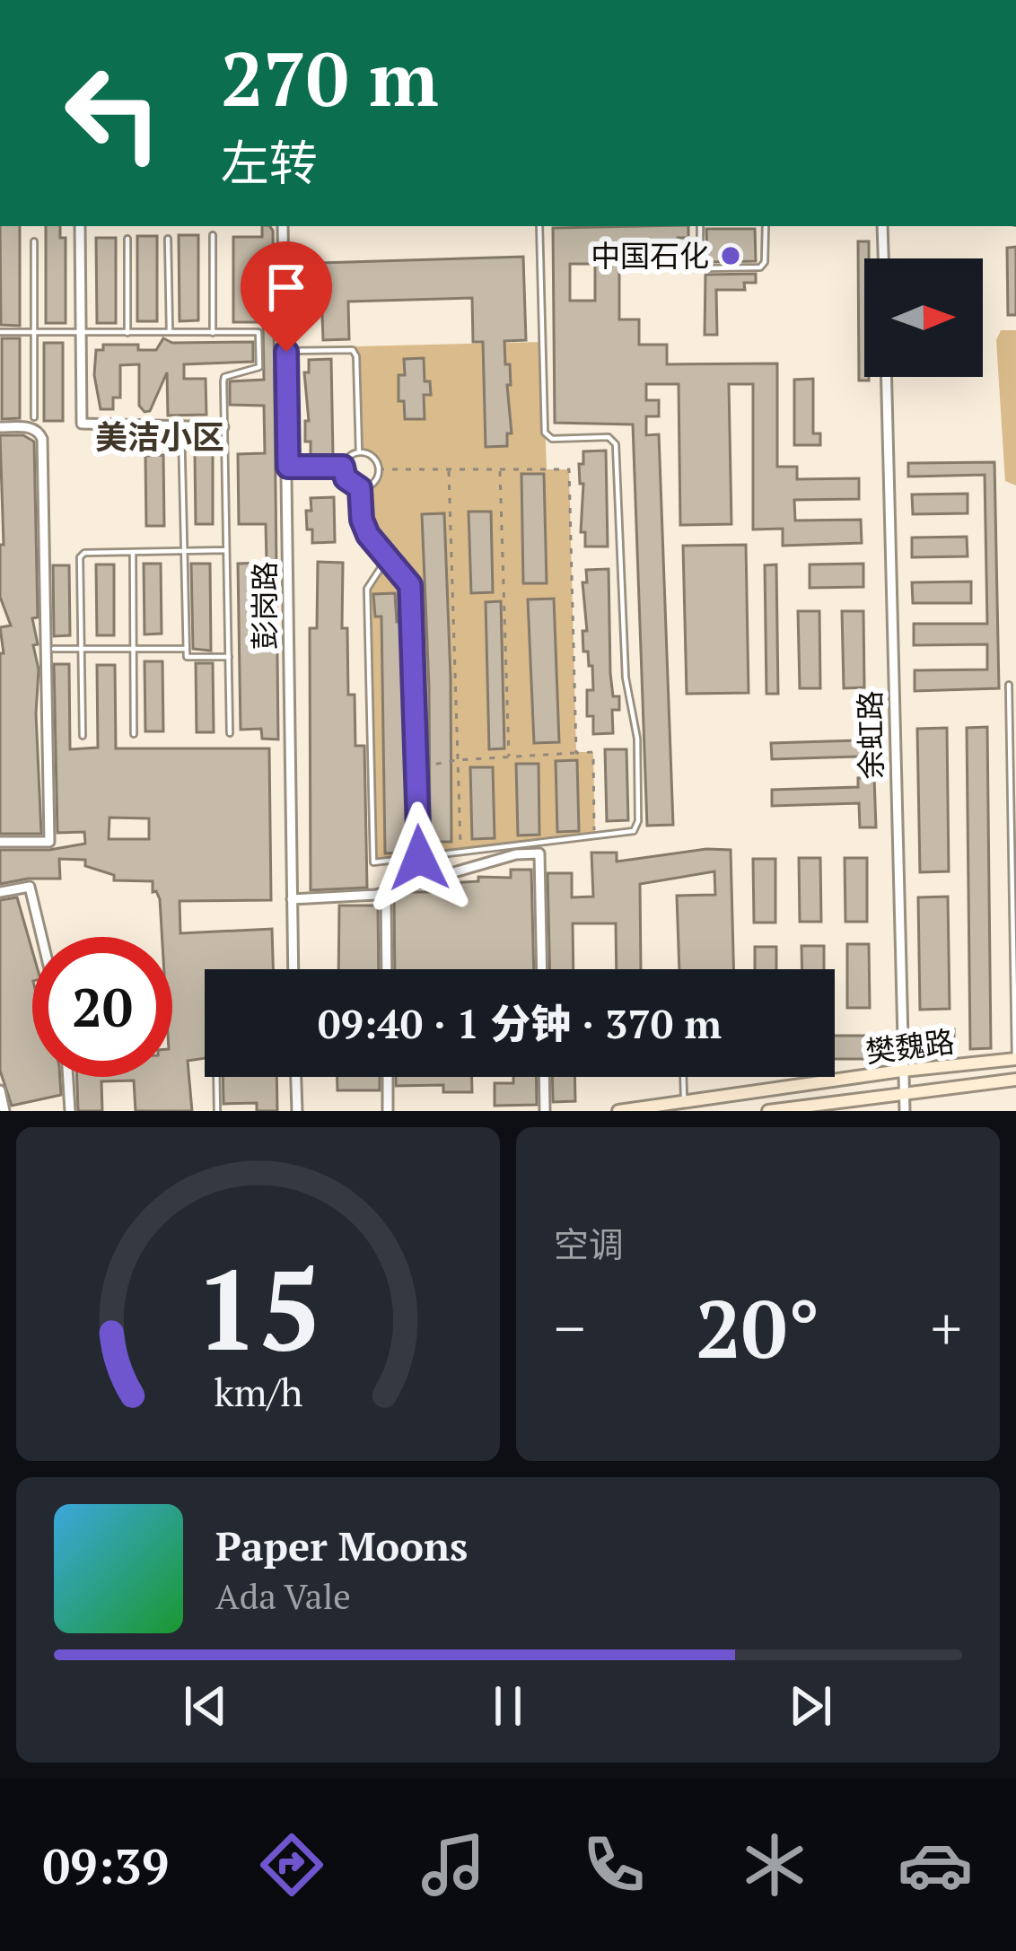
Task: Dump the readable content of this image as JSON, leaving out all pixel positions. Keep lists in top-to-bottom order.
{
  "streets": {
    "street": ["彭岗路", "余虹路", "樊魏路"]
  },
  "crossings": [
    ["余虹路", "樊魏路"]
  ],
  "districts": ["美洁小区"],
  "places": ["中国石化"],
  "north": "right",
  "page": {
    "turn": ["270 m", "左转"],
    "limit": "20",
    "trip": "09:40 · 1 分钟 · 370 m",
    "tile": "空调",
    "heat": ["−", "20°", "+"],
    "song": ["Paper Moons", "Ada Vale"],
    "tabs": "09:39",
    "gauge": ["15", "km/h"]
  }
}
